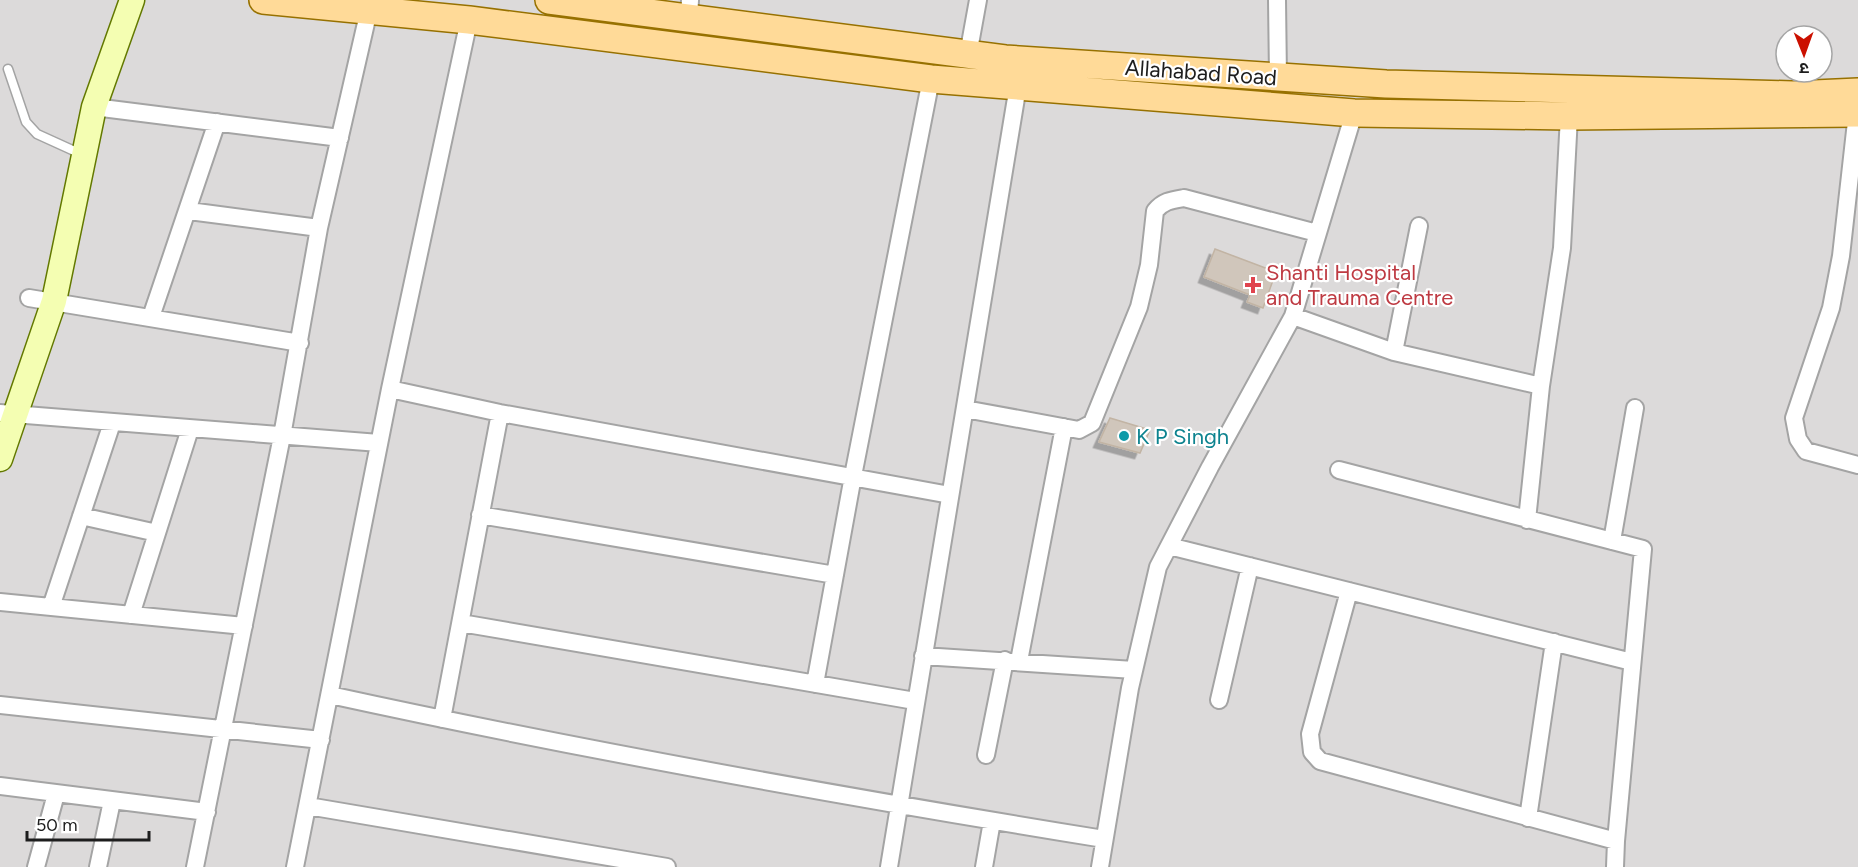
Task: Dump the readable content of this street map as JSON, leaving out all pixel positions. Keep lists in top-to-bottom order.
{
  "streets": {
    "main road": ["Allahabad Road"]
  },
  "places": {
    "health": ["Shanti Hospital and Trauma Centre"],
    "other": ["K P Singh"]
  },
  "scale_bar": "50 m",
  "north": "bottom"
}
